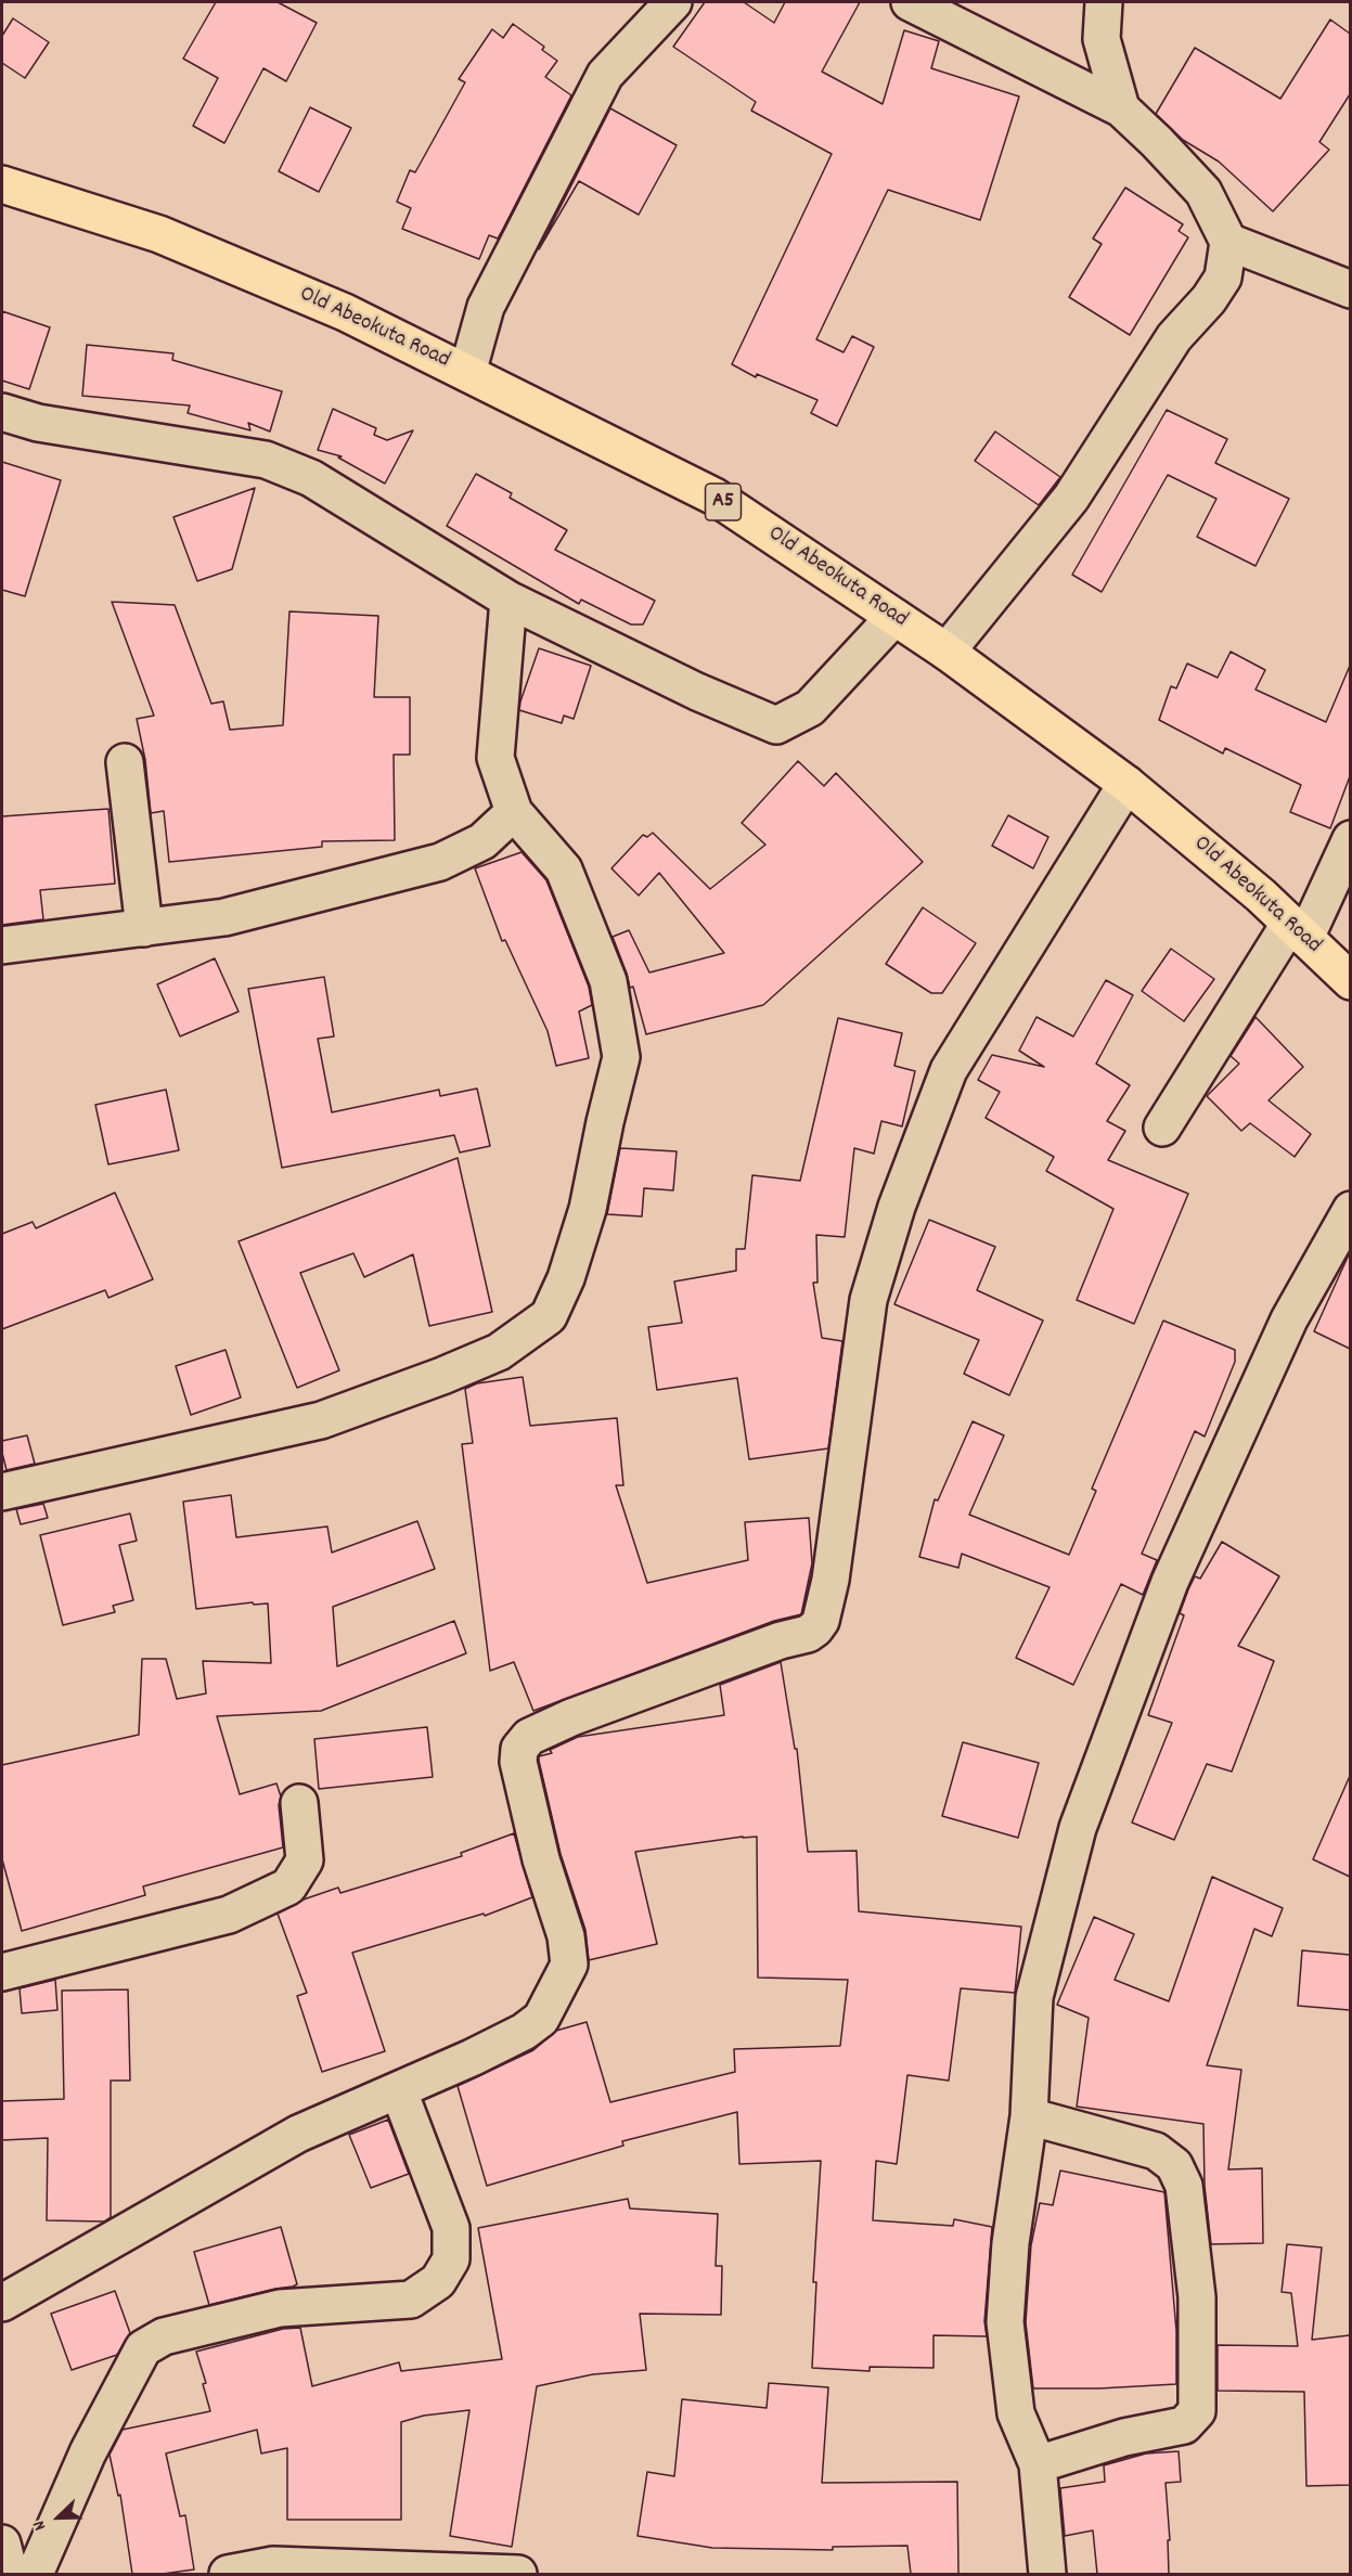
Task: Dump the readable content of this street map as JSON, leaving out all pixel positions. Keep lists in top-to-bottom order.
{
  "streets": {
    "highway": ["Old Abeokuta Road", "A5"]
  },
  "north": "bottom left"
}
